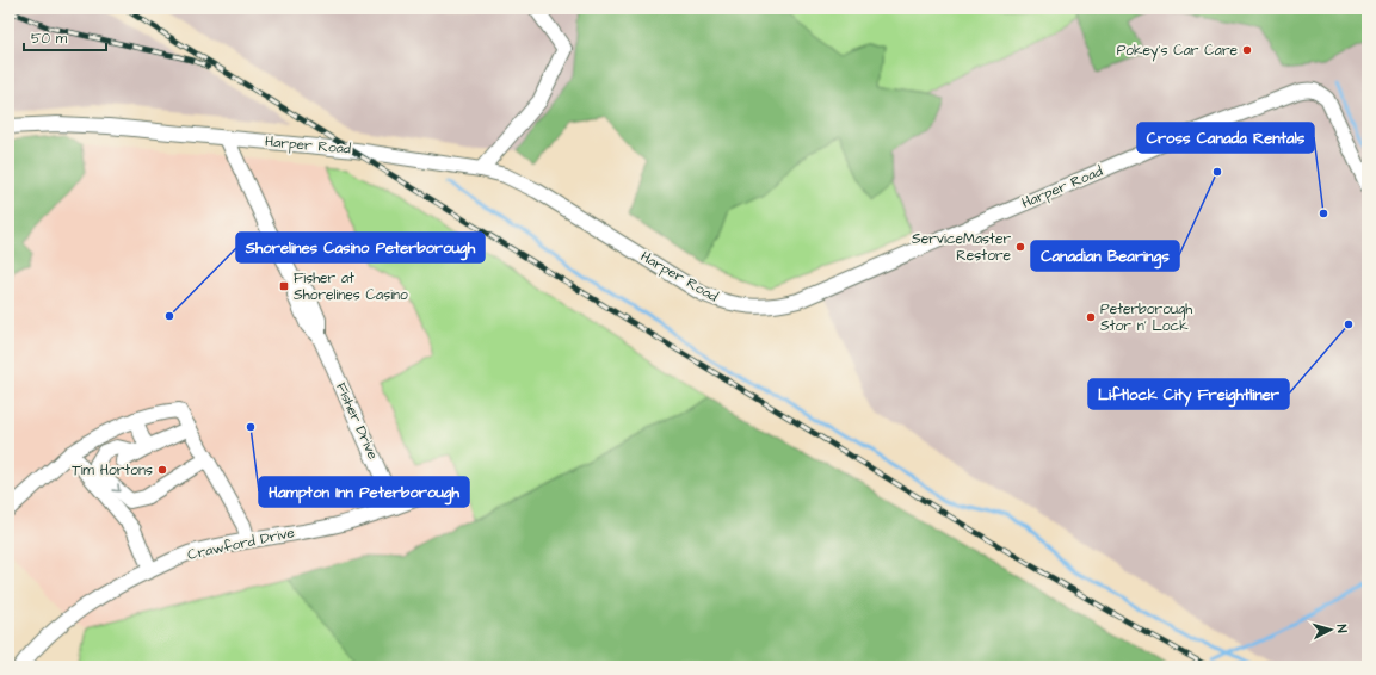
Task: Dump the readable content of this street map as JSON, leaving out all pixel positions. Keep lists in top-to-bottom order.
{
  "streets": {
    "street": ["Harper Road", "Fisher Drive", "Crawford Drive"]
  },
  "crossings": [
    ["Harper Road", "Fisher Drive"],
    ["Fisher Drive", "Crawford Drive"]
  ],
  "places": {
    "other": [
      "Pokey's Car Care",
      "Canadian Bearings",
      "Cross Canada Rentals",
      "ServiceMaster Restore",
      "Shorelines Casino Peterborough",
      "Peterborough Stor n' Lock",
      "Liftlock City Freightliner",
      "Hampton Inn Peterborough",
      "Tim Hortons"
    ],
    "transit": ["Fisher at Shorelines Casino"]
  },
  "scale_bar": "50 m",
  "north": "right"
}
